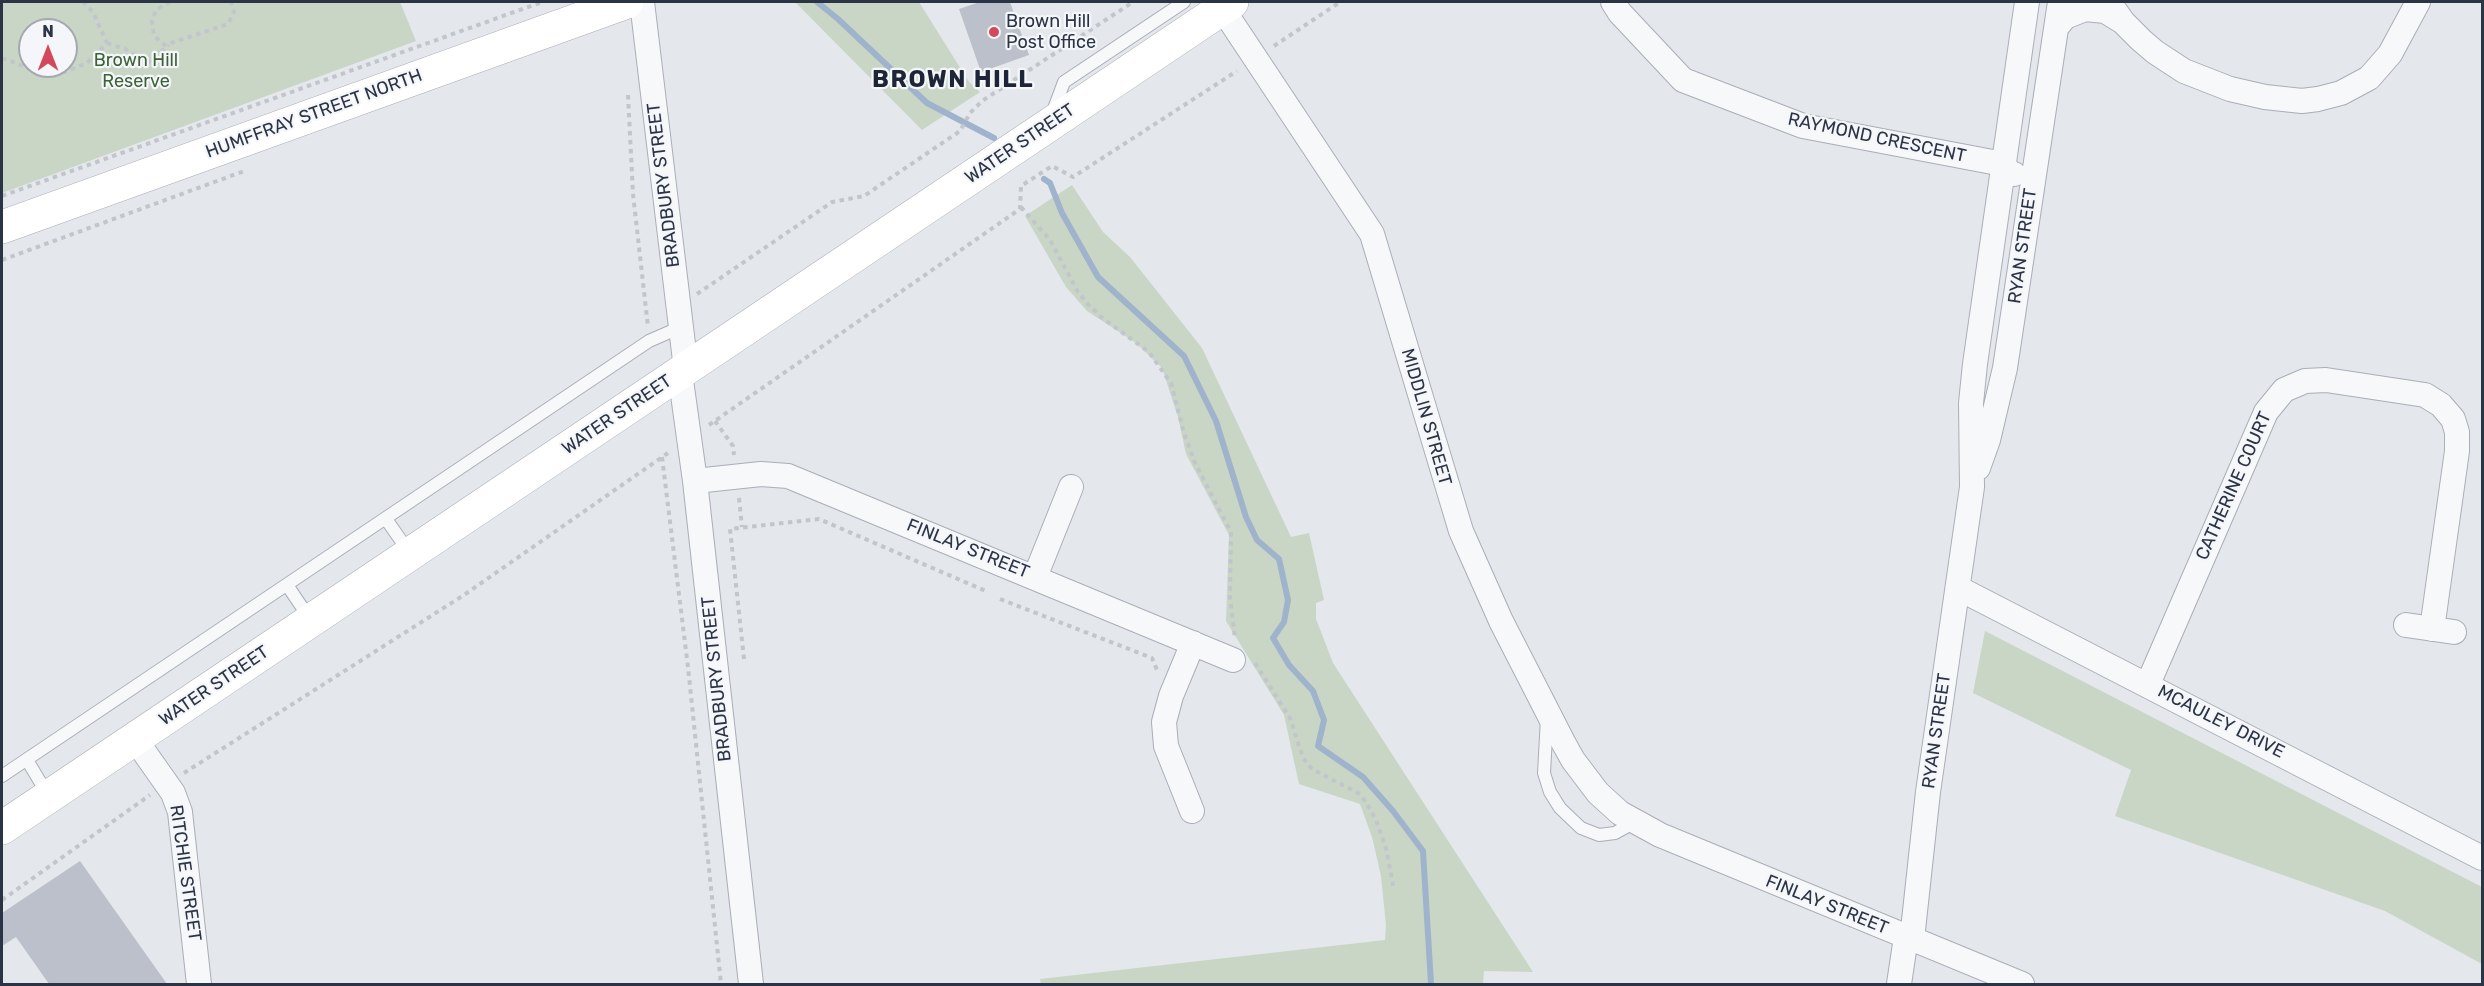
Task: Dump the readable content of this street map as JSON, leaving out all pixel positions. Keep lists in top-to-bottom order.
{
  "streets": {
    "main road": ["HUMFFRAY STREET NORTH", "WATER STREET"],
    "street": [
      "RAYMOND CRESCENT",
      "BRADBURY STREET",
      "RYAN STREET",
      "MIDDLIN STREET",
      "CATHERINE COURT",
      "FINLAY STREET",
      "MCAULEY DRIVE",
      "RITCHIE STREET"
    ]
  },
  "crossings": [
    ["RAYMOND CRESCENT", "RYAN STREET"],
    ["WATER STREET", "BRADBURY STREET"],
    ["WATER STREET", "MIDDLIN STREET"],
    ["WATER STREET", "RITCHIE STREET"],
    ["BRADBURY STREET", "FINLAY STREET"],
    ["RYAN STREET", "FINLAY STREET"],
    ["RYAN STREET", "MCAULEY DRIVE"],
    ["MIDDLIN STREET", "FINLAY STREET"],
    ["CATHERINE COURT", "MCAULEY DRIVE"]
  ],
  "districts": ["BROWN HILL"],
  "parks": ["Brown Hill Reserve"],
  "places": ["Brown Hill Post Office"],
  "north": "top"
}
